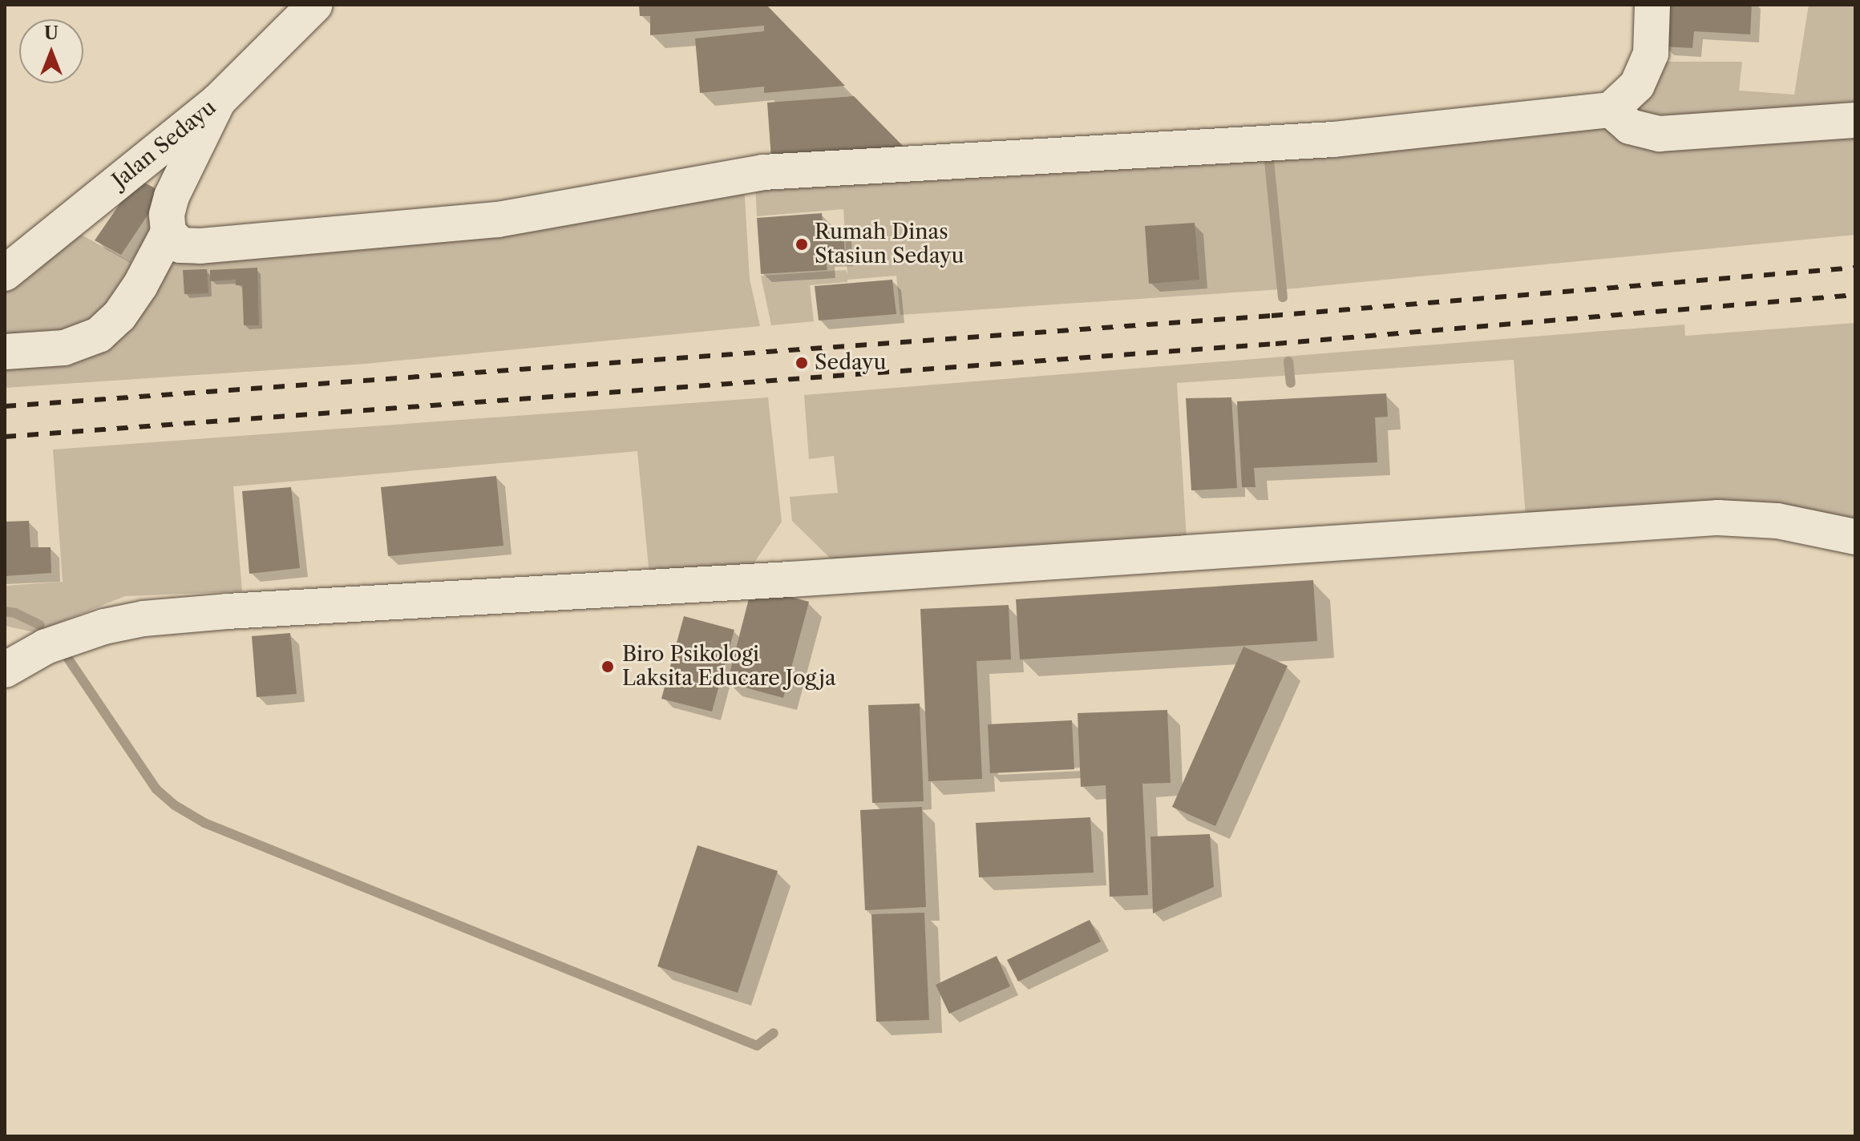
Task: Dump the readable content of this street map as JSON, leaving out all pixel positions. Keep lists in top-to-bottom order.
{
  "streets": {
    "street": ["Jalan Sedayu"]
  },
  "places": ["Rumah Dinas Stasiun Sedayu", "Sedayu", "Biro Psikologi Laksita Educare Jogja"],
  "north": "top"
}
